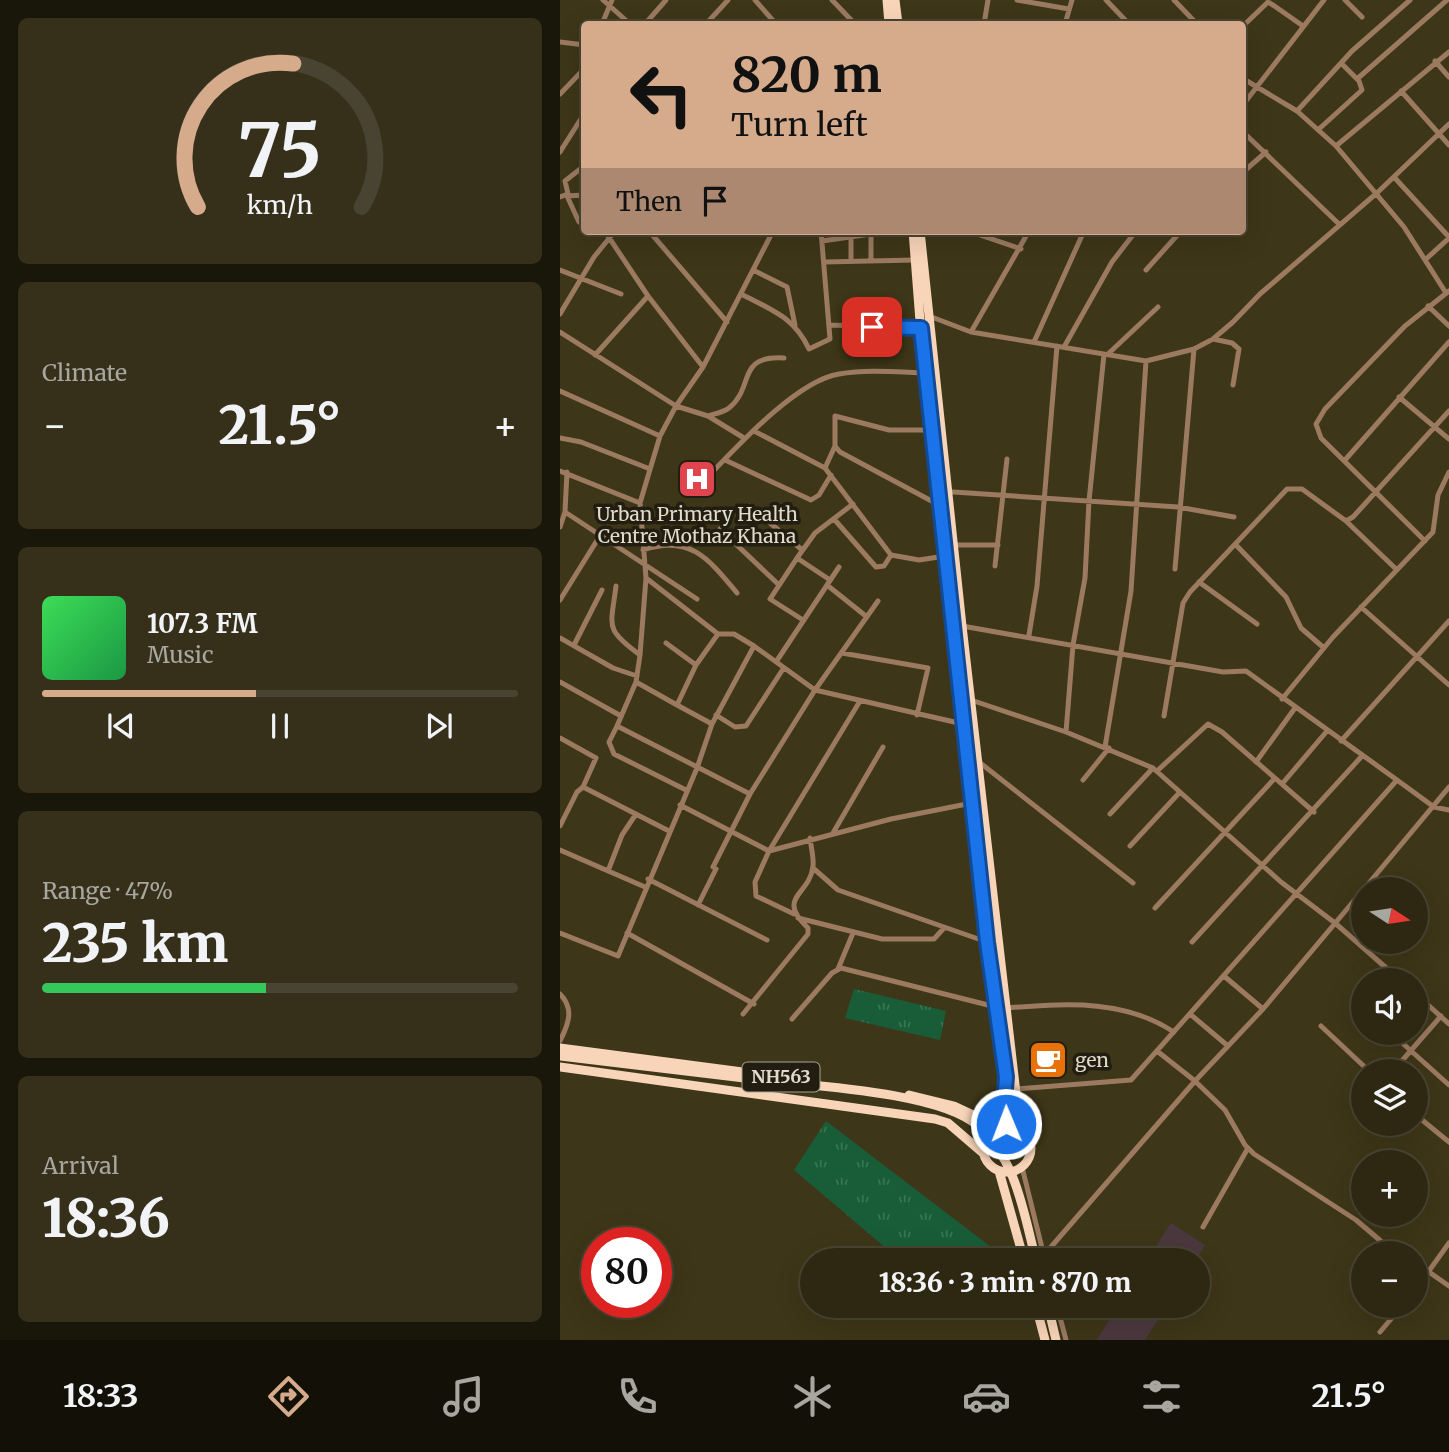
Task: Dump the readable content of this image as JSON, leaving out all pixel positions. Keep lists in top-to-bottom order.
{
  "streets": {
    "highway": ["NH563"]
  },
  "places": {
    "hospital": ["Urban Primary Health Centre Mothaz Khana"],
    "cafe": ["gen"]
  },
  "north": "right",
  "page": {
    "turn": ["820 m", "Turn left"],
    "then": "Then",
    "tile": [
      "Climate",
      ["Range · 47%", "235 km"],
      ["Arrival", "18:36"]
    ],
    "heat": ["−", "21.5°", "+"],
    "song": ["107.3 FM", "Music"],
    "map_buttons": ["+", "−"],
    "limit": "80",
    "trip": "18:36 · 3 min · 870 m",
    "tabs": ["18:33", "21.5°"],
    "gauge": ["75", "km/h"]
  }
}
